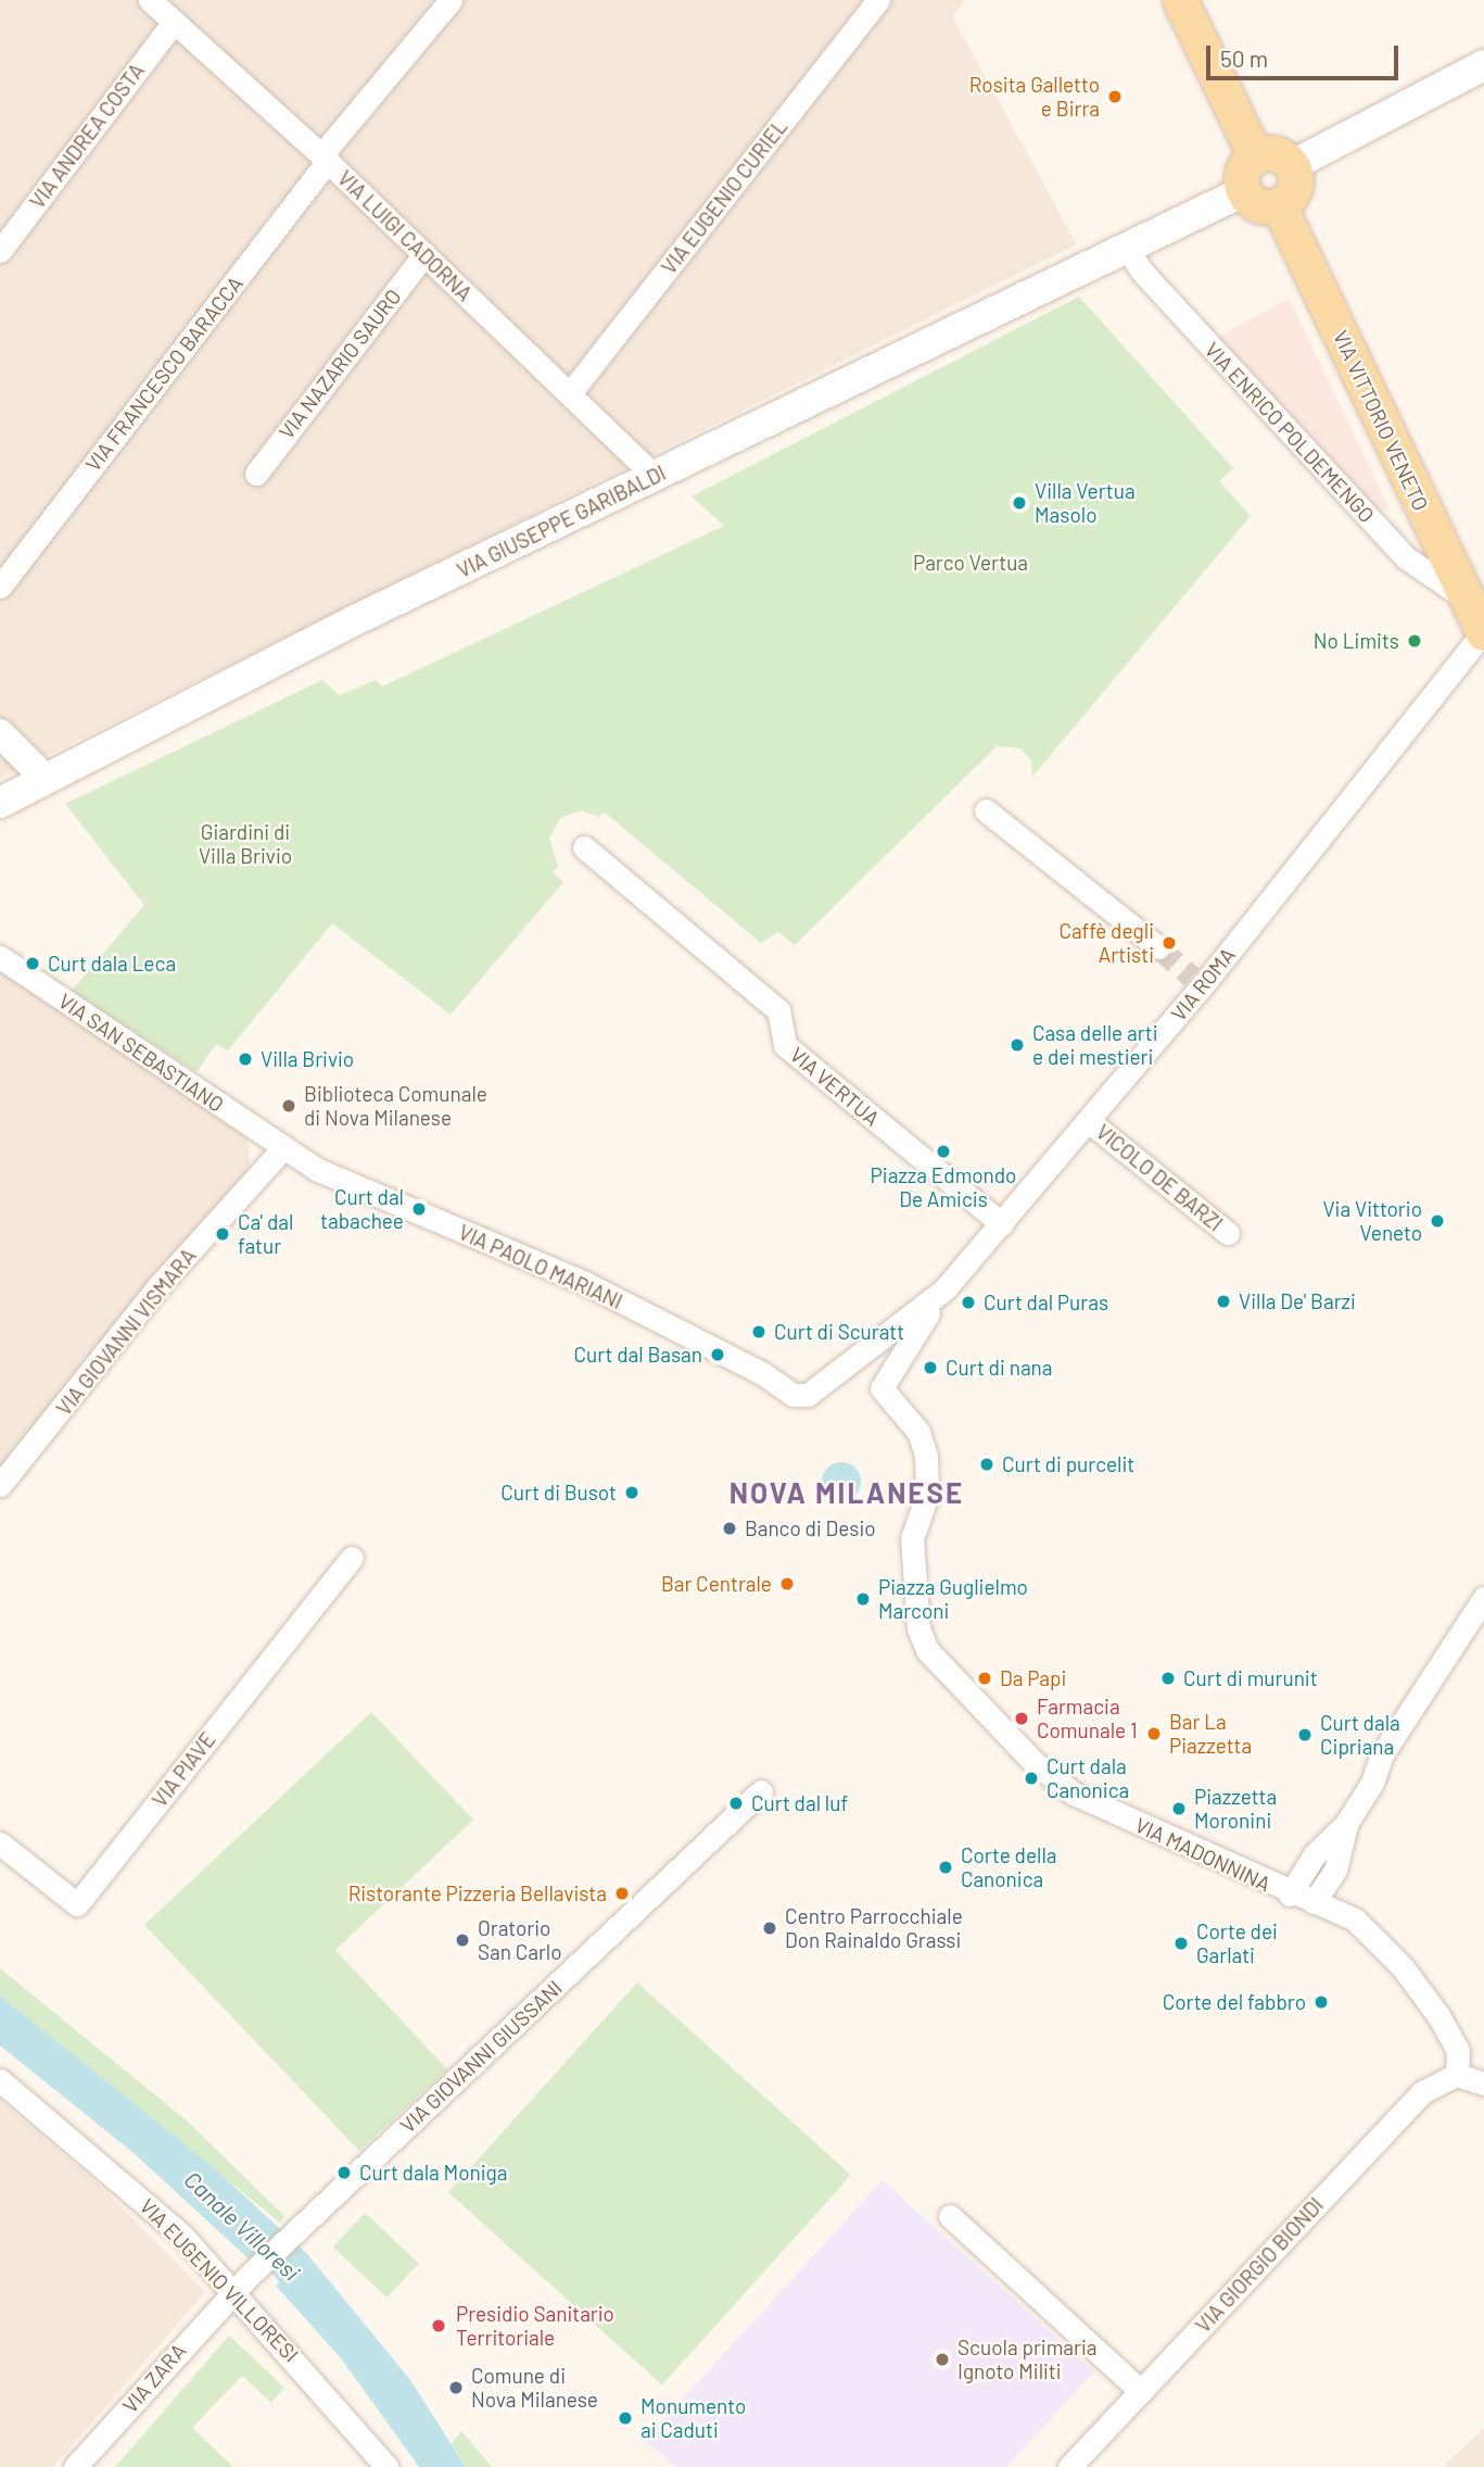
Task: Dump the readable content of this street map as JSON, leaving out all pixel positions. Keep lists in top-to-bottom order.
{
  "streets": {
    "main road": ["VIA VITTORIO VENETO", "VIA GIUSEPPE GARIBALDI"],
    "street": [
      "VIA ANDREA COSTA",
      "VIA EUGENIO CURIEL",
      "VIA LUIGI CADORNA",
      "VIA NAZARIO SAURO",
      "VIA FRANCESCO BARACCA",
      "VIA ENRICO POLDEMENGO",
      "VIA ROMA",
      "VIA SAN SEBASTIANO",
      "VIA VERTUA",
      "VICOLO DE BARZI",
      "VIA PAOLO MARIANI",
      "VIA GIOVANNI VISMARA",
      "VIA PIAVE",
      "VIA MADONNINA",
      "VIA GIOVANNI GIUSSANI",
      "VIA GIORGIO BIONDI",
      "VIA EUGENIO VILLORESI",
      "VIA ZARA"
    ]
  },
  "crossings": [
    ["VIA ANDREA COSTA", "VIA LUIGI CADORNA"],
    ["VIA EUGENIO CURIEL", "VIA LUIGI CADORNA"],
    ["VIA LUIGI CADORNA", "VIA NAZARIO SAURO"],
    ["VIA LUIGI CADORNA", "VIA FRANCESCO BARACCA"],
    ["VIA LUIGI CADORNA", "VIA GIUSEPPE GARIBALDI"],
    ["VIA VITTORIO VENETO", "VIA ENRICO POLDEMENGO"],
    ["VIA VITTORIO VENETO", "VIA GIUSEPPE GARIBALDI"],
    ["VIA VITTORIO VENETO", "VIA ROMA"],
    ["VIA ENRICO POLDEMENGO", "VIA GIUSEPPE GARIBALDI"],
    ["VIA ROMA", "VIA VERTUA"],
    ["VIA ROMA", "VICOLO DE BARZI"],
    ["VIA ROMA", "VIA PAOLO MARIANI"],
    ["VIA ROMA", "VIA MADONNINA"],
    ["VIA SAN SEBASTIANO", "VIA PAOLO MARIANI"],
    ["VIA SAN SEBASTIANO", "VIA GIOVANNI VISMARA"],
    ["VIA PAOLO MARIANI", "VIA GIOVANNI VISMARA"],
    ["VIA MADONNINA", "VIA GIORGIO BIONDI"],
    ["VIA GIOVANNI GIUSSANI", "VIA EUGENIO VILLORESI"],
    ["VIA GIOVANNI GIUSSANI", "VIA ZARA"],
    ["VIA EUGENIO VILLORESI", "VIA ZARA"]
  ],
  "districts": ["NOVA MILANESE"],
  "water": ["Canale Villoresi"],
  "parks": ["Parco Vertua", "Giardini di Villa Brivio"],
  "places": [
    "Rosita Galletto e Birra",
    "Villa Vertua Masolo",
    "No Limits",
    "Caffè degli Artisti",
    "Curt dala Leca",
    "Casa delle arti e dei mestieri",
    "Villa Brivio",
    "Biblioteca Comunale di Nova Milanese",
    "Piazza Edmondo De Amicis",
    "Curt dal tabachee",
    "Via Vittorio Veneto",
    "Ca' dal fatur",
    "Villa De' Barzi",
    "Curt dal Puras",
    "Curt di Scuratt",
    "Curt dal Basan",
    "Curt di nana",
    "Curt di purcelit",
    "Curt di Busot",
    "Banco di Desio",
    "Bar Centrale",
    "Piazza Guglielmo Marconi",
    "Da Papi",
    "Curt di murunit",
    "Farmacia Comunale 1",
    "Bar La Piazzetta",
    "Curt dala Cipriana",
    "Curt dala Canonica",
    "Curt dal luf",
    "Piazzetta Moronini",
    "Corte della Canonica",
    "Ristorante Pizzeria Bellavista",
    "Centro Parrocchiale Don Rainaldo Grassi",
    "Oratorio San Carlo",
    "Corte dei Garlati",
    "Corte del fabbro",
    "Curt dala Moniga",
    "Presidio Sanitario Territoriale",
    "Scuola primaria Ignoto Militi",
    "Comune di Nova Milanese",
    "Monumento ai Caduti"
  ],
  "scale_bar": "50 m"
}
